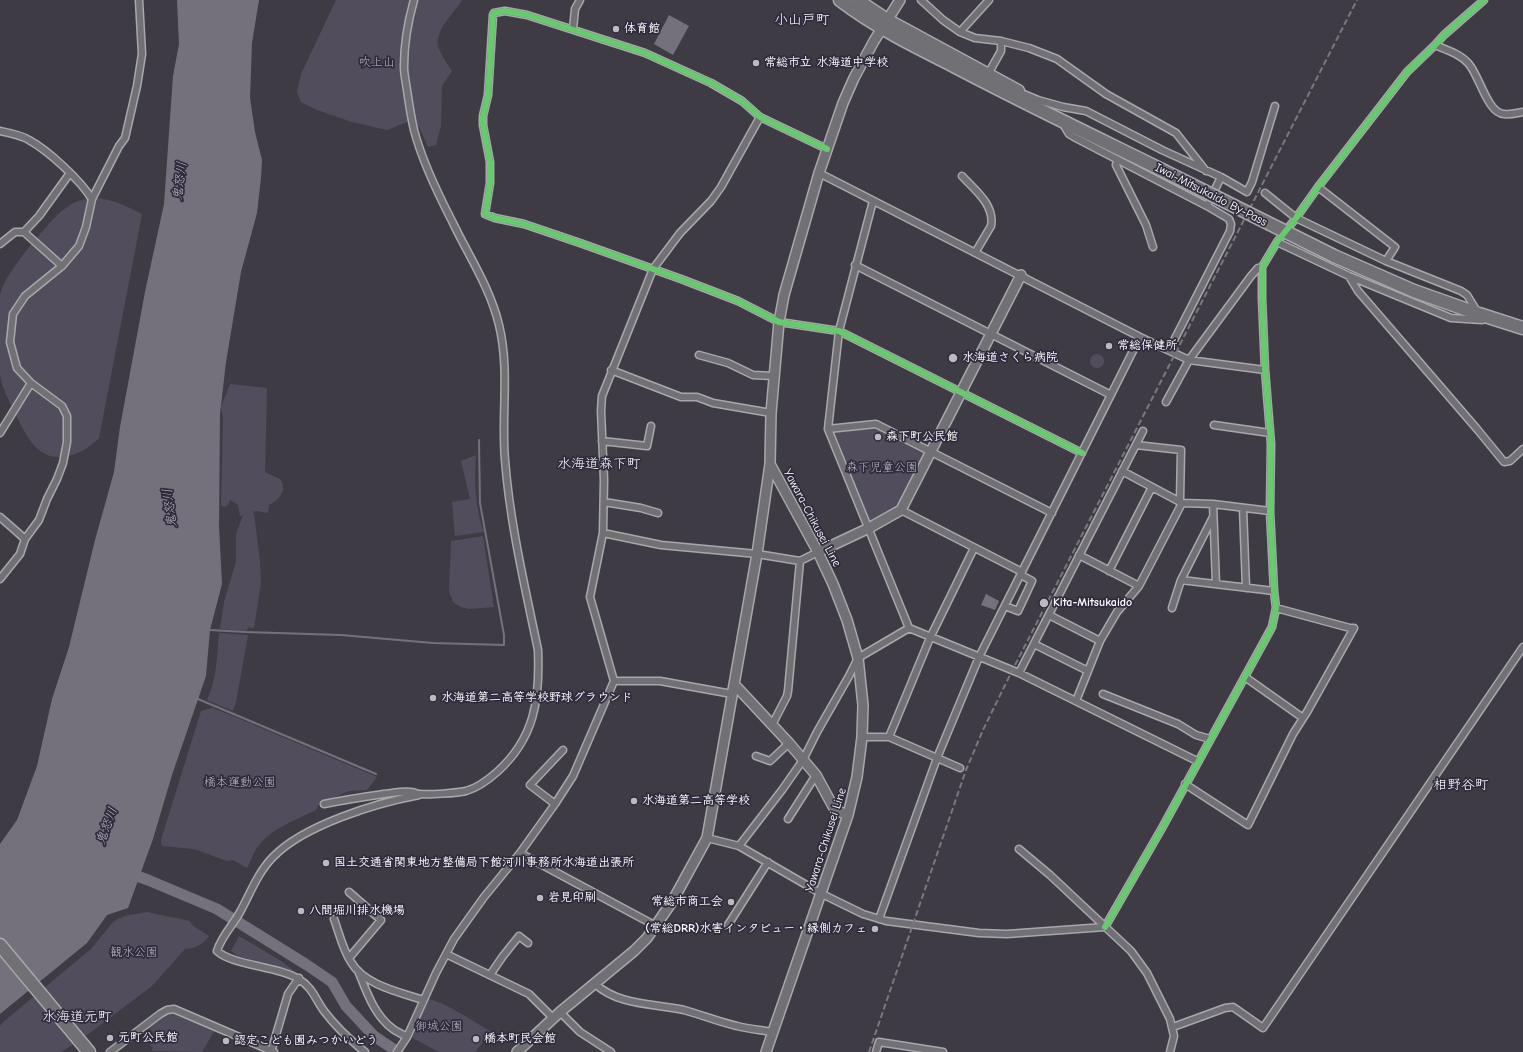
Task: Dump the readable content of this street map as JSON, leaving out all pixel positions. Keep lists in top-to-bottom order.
{
  "streets": {
    "highway": ["Iwai-Mitsukaido By-Pass"],
    "street": ["Yawara-Chikusei Line"]
  },
  "crossings": [
    ["Iwai-Mitsukaido By-Pass", "Yawara-Chikusei Line"]
  ],
  "districts": [
    "小山戸町",
    "水海道森下町",
    "相野谷町",
    "水海道元町"
  ],
  "water": ["鬼怒川"],
  "parks": [
    "吹上山",
    "森下児童公園",
    "橋本運動公園",
    "観水公園",
    "御城公園"
  ],
  "places": [
    "体育館",
    "常総市立 水海道中学校",
    "常総保健所",
    "水海道さくら病院",
    "森下町公民館",
    "Kita-Mitsukaido",
    "水海道第二高等学校野球グラウンド",
    "水海道第二高等学校",
    "国土交通省関東地方整備局下館河川事務所水海道出張所",
    "岩見印刷",
    "常総市商工会",
    "八間堀川排水機場",
    "(常総DRR)水害インタビュー・縁側カフェ",
    "元町公民館",
    "橋本町民会館",
    "認定こども園みつかいどう"
  ]
}
